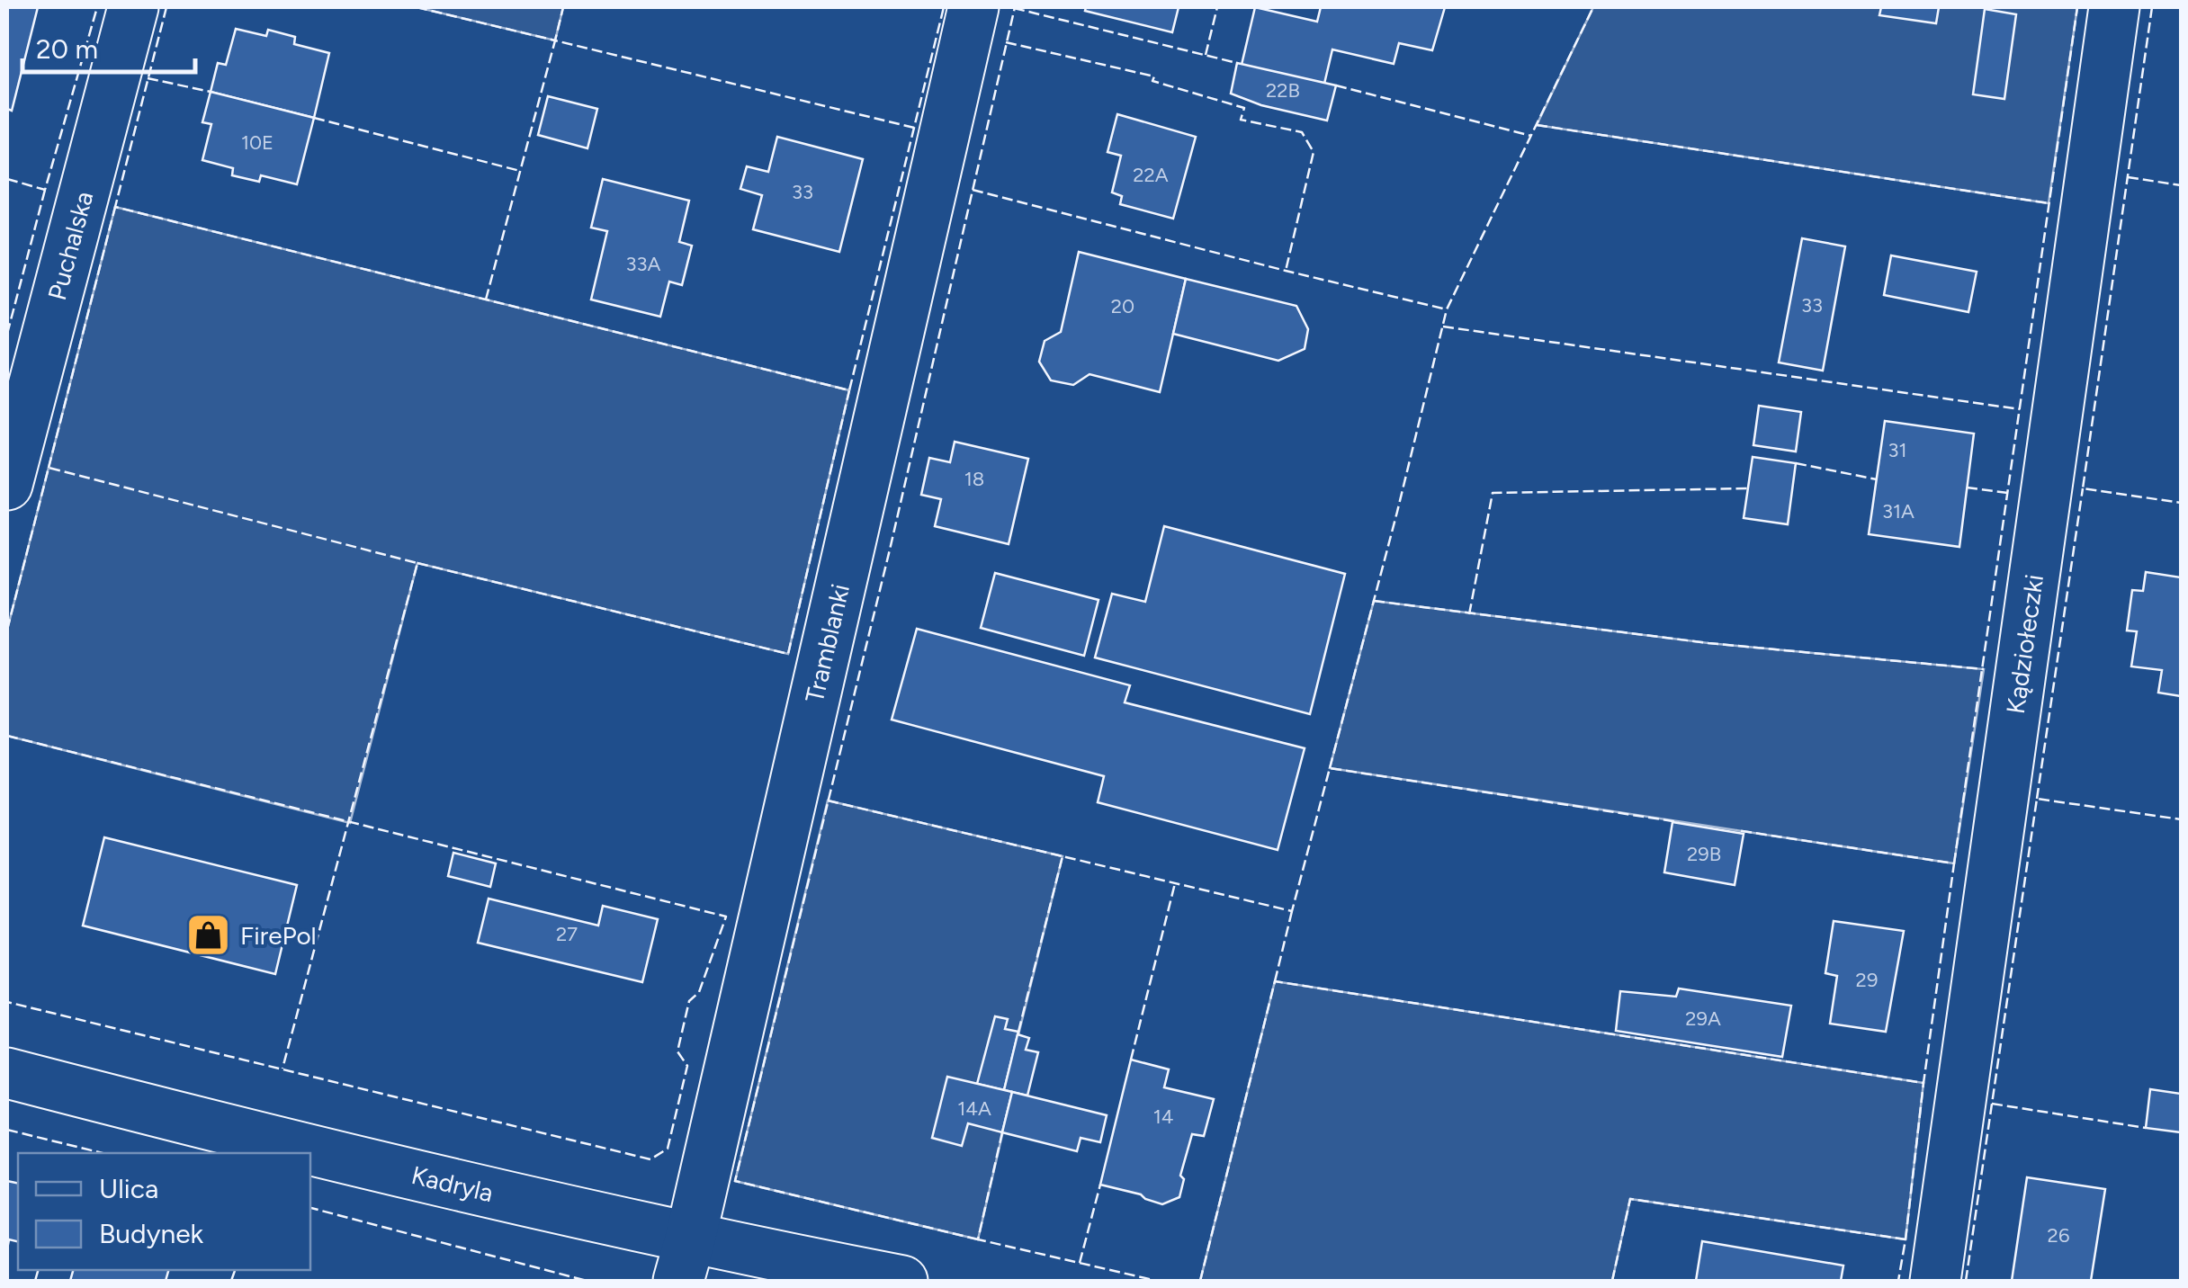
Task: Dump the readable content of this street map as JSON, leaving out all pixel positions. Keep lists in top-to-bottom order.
{
  "streets": {
    "street": [
      "Puchalska",
      "Tramblanki",
      "Kądziołeczki",
      "Kadryla"
    ]
  },
  "crossings": [
    ["Tramblanki", "Kadryla"]
  ],
  "places": {
    "shop": ["FirePol"]
  },
  "house_numbers": [
    "22B",
    "10E",
    "22A",
    "33",
    "33A",
    "33",
    "20",
    "31",
    "18",
    "31A",
    "29B",
    "27",
    "29",
    "29A",
    "14A",
    "14",
    "26"
  ],
  "legend": ["Ulica", "Budynek"],
  "scale_bar": "20 m"
}
